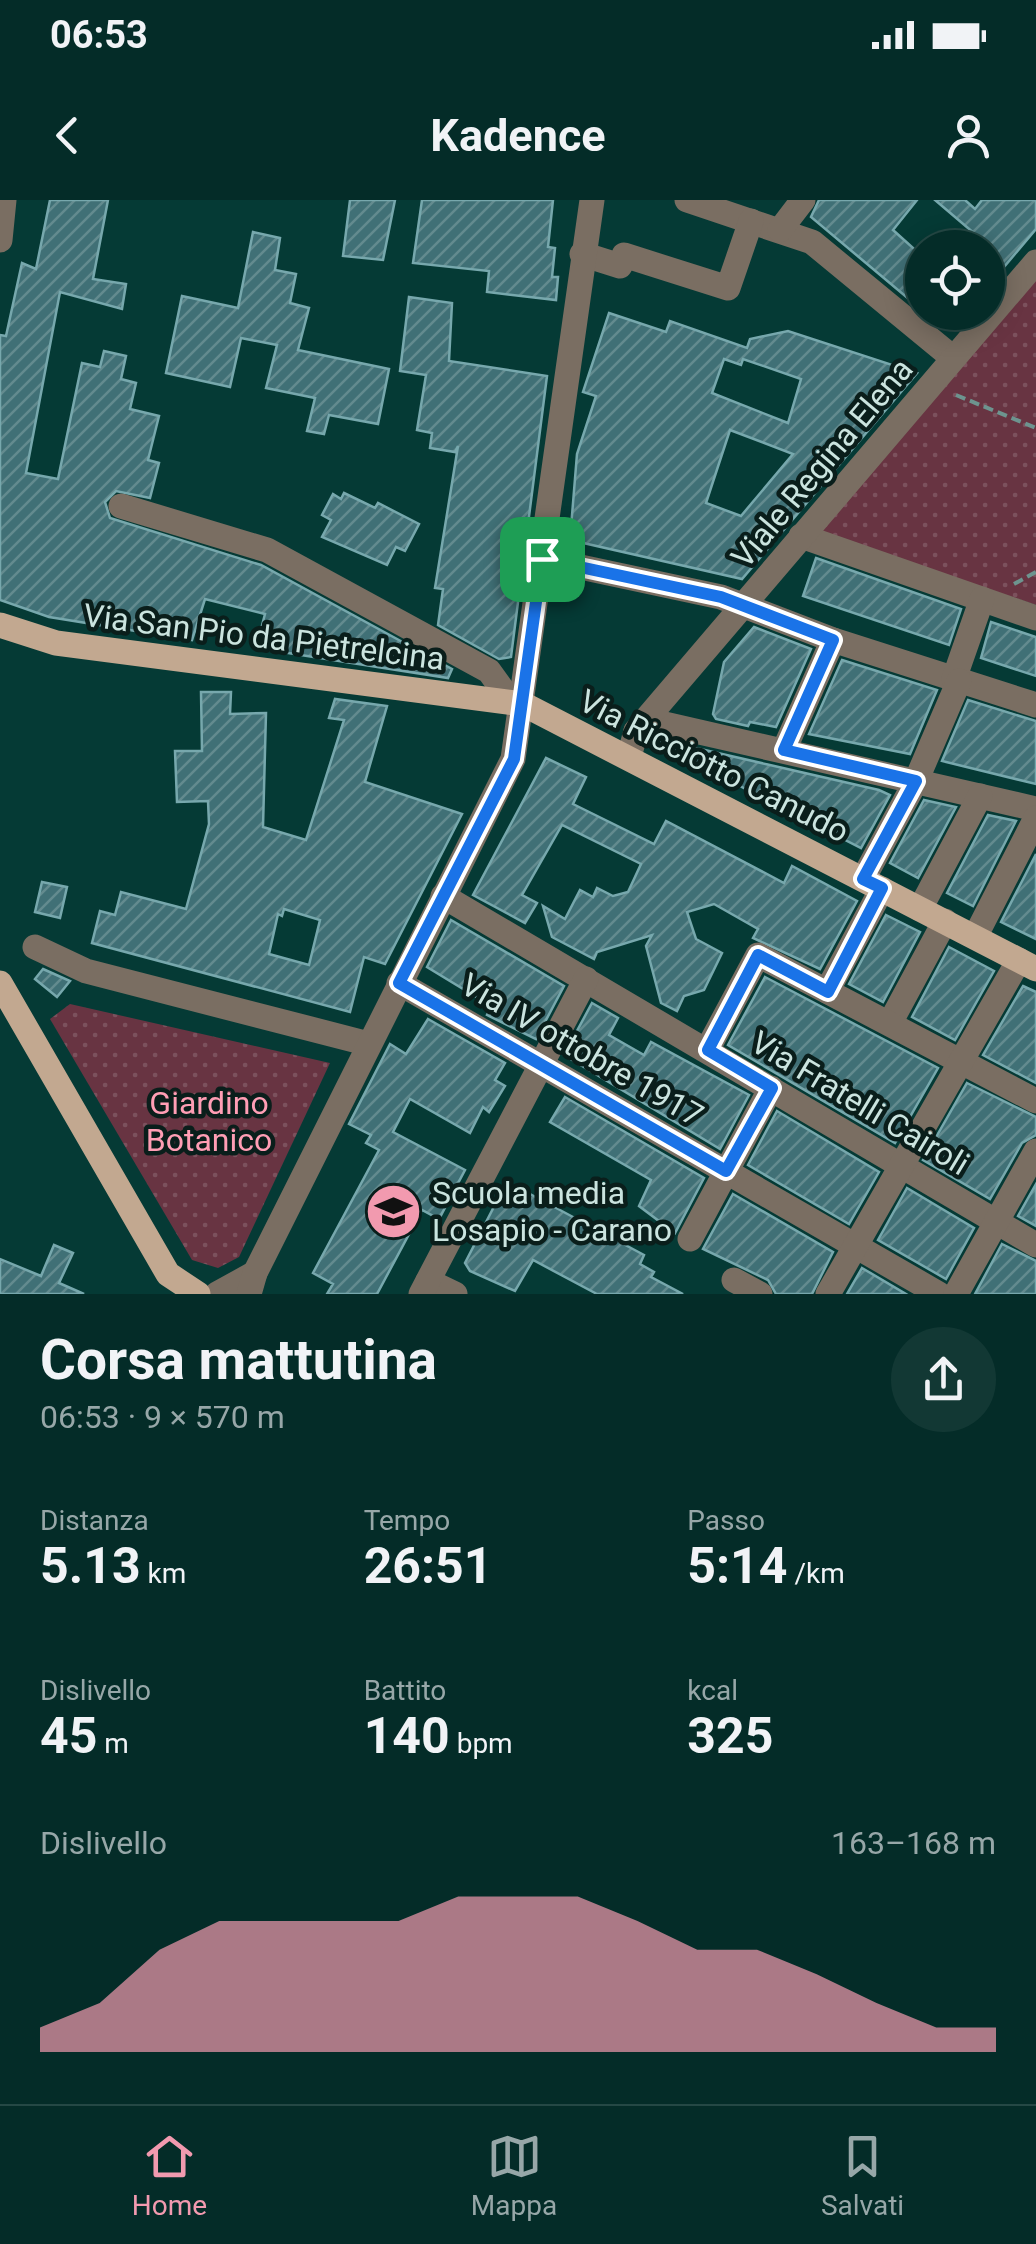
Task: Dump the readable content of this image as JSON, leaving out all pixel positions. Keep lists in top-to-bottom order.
{
  "streets": {
    "main road": ["Via San Pio da Pietrelcina", "Via Ricciotto Canudo"],
    "street": ["Viale Regina Elena", "Via IV ottobre 1917", "Via Fratelli Cairoli"]
  },
  "crossings": [
    ["Viale Regina Elena", "Via Ricciotto Canudo"],
    ["Via San Pio da Pietrelcina", "Via Ricciotto Canudo"]
  ],
  "parks": ["Giardino Botanico"],
  "places": {
    "school or university": ["Scuola media Losapio - Carano"]
  },
  "page": {
    "status": "06:53",
    "header": "Kadence",
    "heading": ["Corsa mattutina", "06:53 · 9 × 570 m"],
    "stats": [
      ["Distanza", "5.13 km"],
      ["Tempo", "26:51"],
      ["Passo", "5:14 /km"],
      ["Dislivello", "45 m"],
      ["Battito", "140 bpm"],
      ["kcal", "325"]
    ],
    "chart": ["Dislivello", "163–168 m"],
    "tabs": ["Home", "Mappa", "Salvati"]
  }
}
